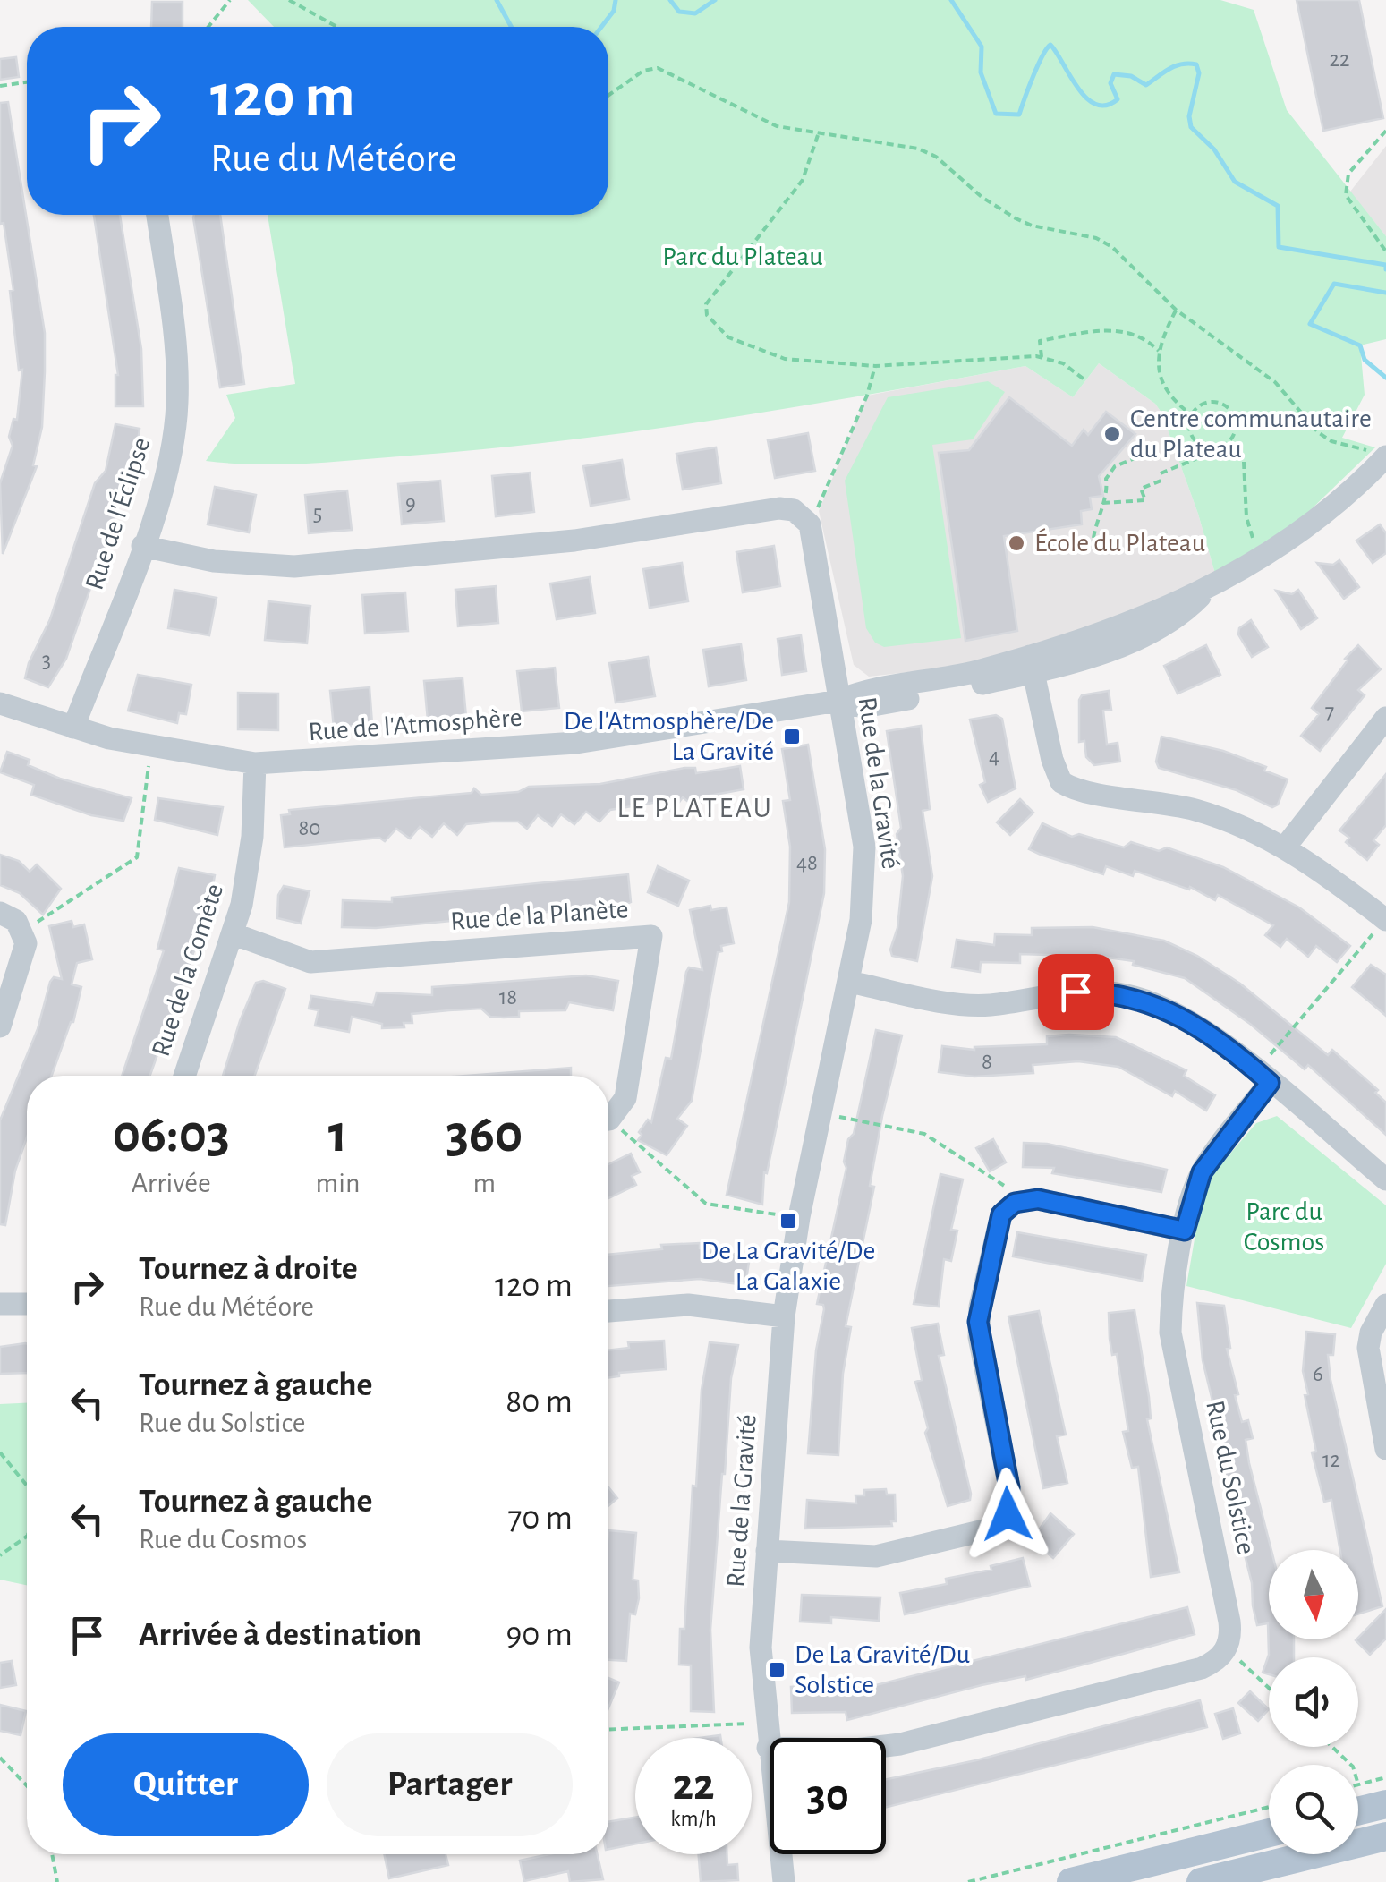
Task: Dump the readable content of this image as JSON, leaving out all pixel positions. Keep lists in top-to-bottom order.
{
  "streets": {
    "street": [
      "Rue de l'Éclipse",
      "Rue de l'Atmosphère",
      "Rue de la Gravité",
      "Rue de la Planète",
      "Rue de la Comète",
      "Rue du Solstice"
    ]
  },
  "crossings": [
    ["Rue de l'Éclipse", "Rue de l'Atmosphère"],
    ["Rue de l'Atmosphère", "Rue de la Gravité"],
    ["Rue de l'Atmosphère", "Rue de la Comète"],
    ["Rue de la Planète", "Rue de la Comète"]
  ],
  "districts": ["LE PLATEAU"],
  "parks": ["Parc du Plateau", "Parc du Cosmos"],
  "places": {
    "other": ["Centre communautaire du Plateau", "École du Plateau"],
    "transit": ["De l'Atmosphère/De La Gravité", "De La Gravité/De La Galaxie", "De La Gravité/Du Solstice"]
  },
  "house_numbers": [
    "22",
    "9",
    "5",
    "3",
    "7",
    "4",
    "80",
    "48",
    "18",
    "8",
    "6",
    "12"
  ],
  "north": "bottom",
  "page": {
    "turn": ["120 m", "Rue du Météore"],
    "eta": [
      "06:03",
      "Arrivée",
      "1",
      "min",
      "360",
      "m"
    ],
    "list": [
      {
        "name": "Tournez à droite",
        "note": "Rue du Météore",
        "value": "120 m"
      },
      {
        "name": "Tournez à gauche",
        "note": "Rue du Solstice",
        "value": "80 m"
      },
      {
        "name": "Tournez à gauche",
        "note": "Rue du Cosmos",
        "value": "70 m"
      },
      {
        "name": "Arrivée à destination",
        "value": "90 m"
      }
    ],
    "buttons": ["Quitter", "Partager"],
    "speed": "22 km/h",
    "limit": "30"
  }
}
